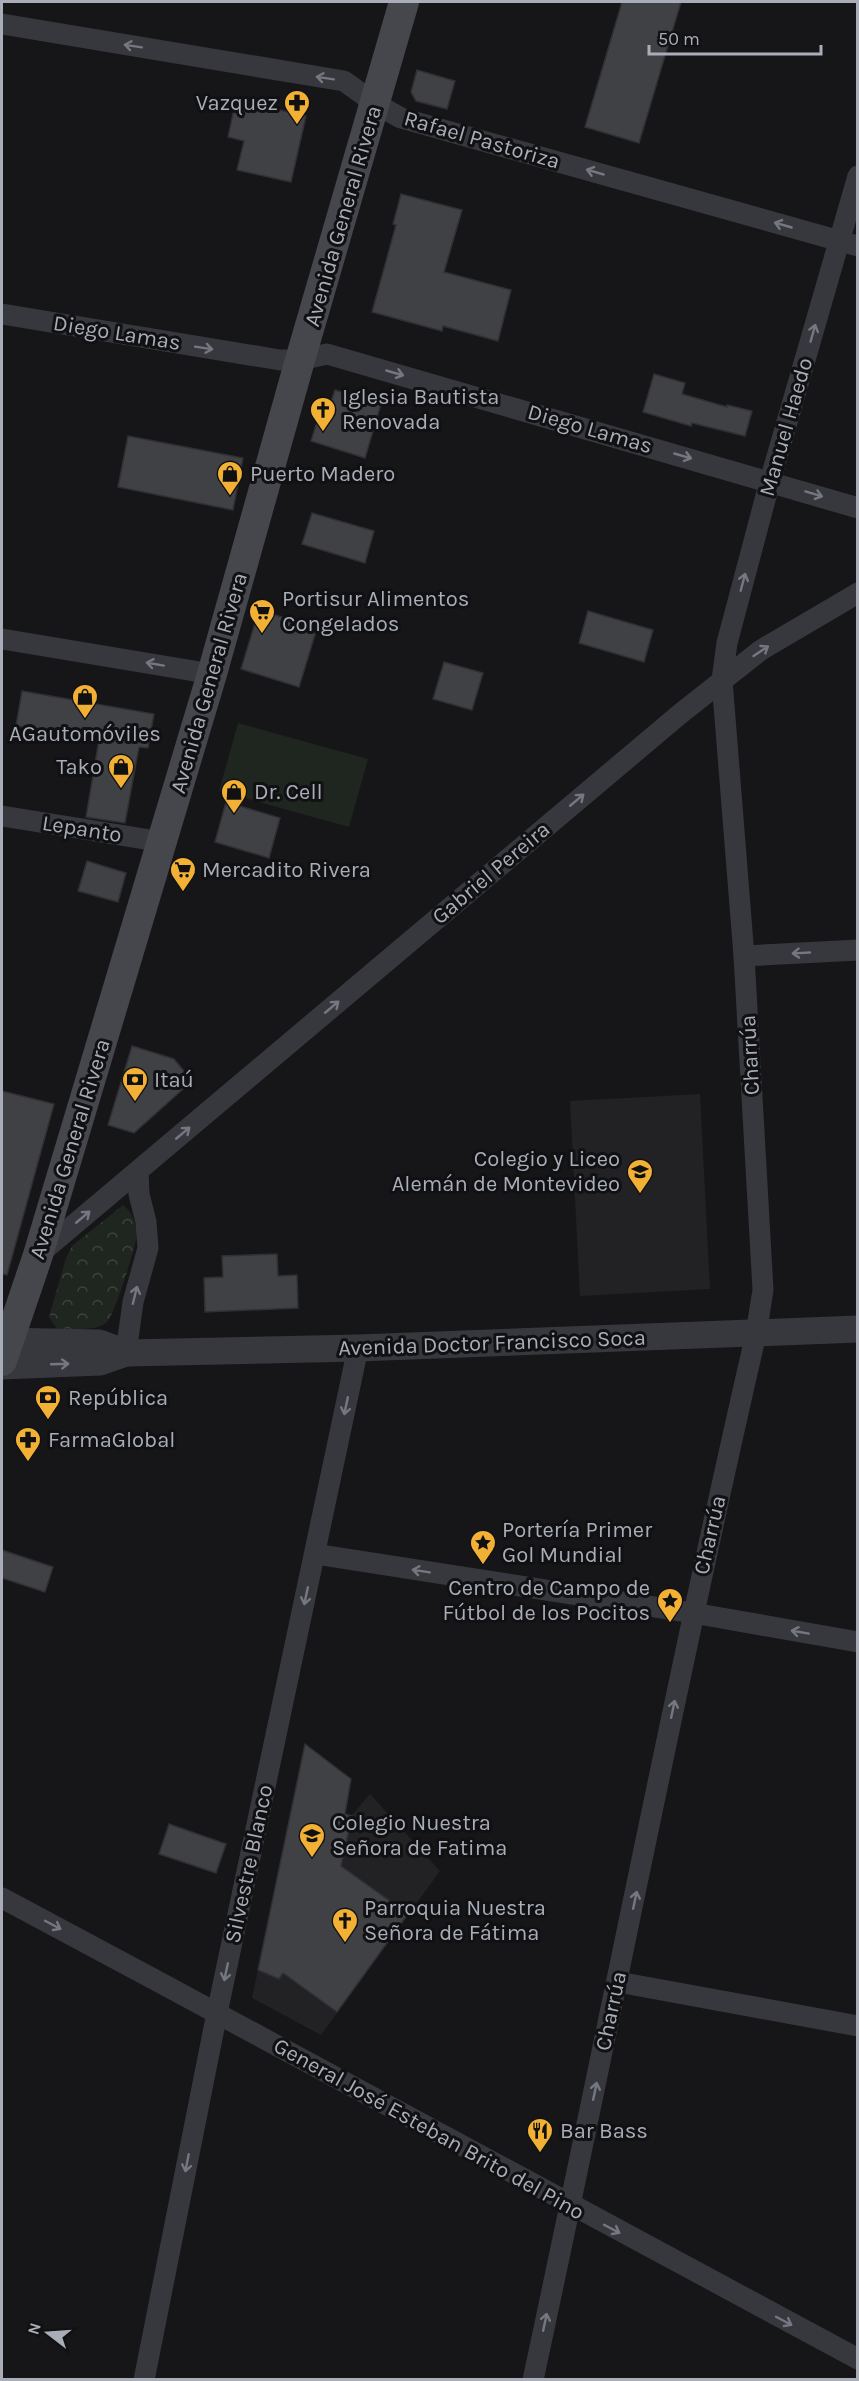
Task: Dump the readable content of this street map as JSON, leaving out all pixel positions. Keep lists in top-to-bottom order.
{
  "streets": {
    "main road": ["Avenida General Rivera"],
    "street": [
      "Rafael Pastoriza",
      "Diego Lamas",
      "Manuel Haedo",
      "Lepanto",
      "Gabriel Pereira",
      "Charrúa",
      "Avenida Doctor Francisco Soca",
      "Silvestre Blanco",
      "General José Esteban Brito del Pino"
    ]
  },
  "crossings": [
    ["Rafael Pastoriza", "Avenida General Rivera"],
    ["Rafael Pastoriza", "Manuel Haedo"],
    ["Avenida General Rivera", "Diego Lamas"],
    ["Avenida General Rivera", "Lepanto"],
    ["Avenida General Rivera", "Gabriel Pereira"],
    ["Avenida General Rivera", "Avenida Doctor Francisco Soca"],
    ["Diego Lamas", "Manuel Haedo"],
    ["Manuel Haedo", "Gabriel Pereira"],
    ["Manuel Haedo", "Charrúa"],
    ["Gabriel Pereira", "Charrúa"],
    ["Charrúa", "Avenida Doctor Francisco Soca"],
    ["Charrúa", "General José Esteban Brito del Pino"],
    ["Avenida Doctor Francisco Soca", "Silvestre Blanco"],
    ["Silvestre Blanco", "General José Esteban Brito del Pino"]
  ],
  "one_way": [
    "Rafael Pastoriza",
    "Diego Lamas",
    "Manuel Haedo",
    "Gabriel Pereira",
    "Charrúa",
    "Silvestre Blanco",
    "General José Esteban Brito del Pino"
  ],
  "places": {
    "pharmacy": ["Vazquez", "FarmaGlobal"],
    "church": ["Iglesia Bautista Renovada", "Parroquia Nuestra Señora de Fátima"],
    "shop": [
      "Puerto Madero",
      "AGautomóviles",
      "Tako",
      "Dr. Cell"
    ],
    "supermarket": ["Portisur Alimentos Congelados", "Mercadito Rivera"],
    "bank": ["Itaú", "República"],
    "school or university": ["Colegio y Liceo Alemán de Montevideo", "Colegio Nuestra Señora de Fatima"],
    "place": ["Portería Primer Gol Mundial", "Centro de Campo de Fútbol de los Pocitos"],
    "restaurant": ["Bar Bass"]
  },
  "scale_bar": "50 m",
  "north": "left"
}
